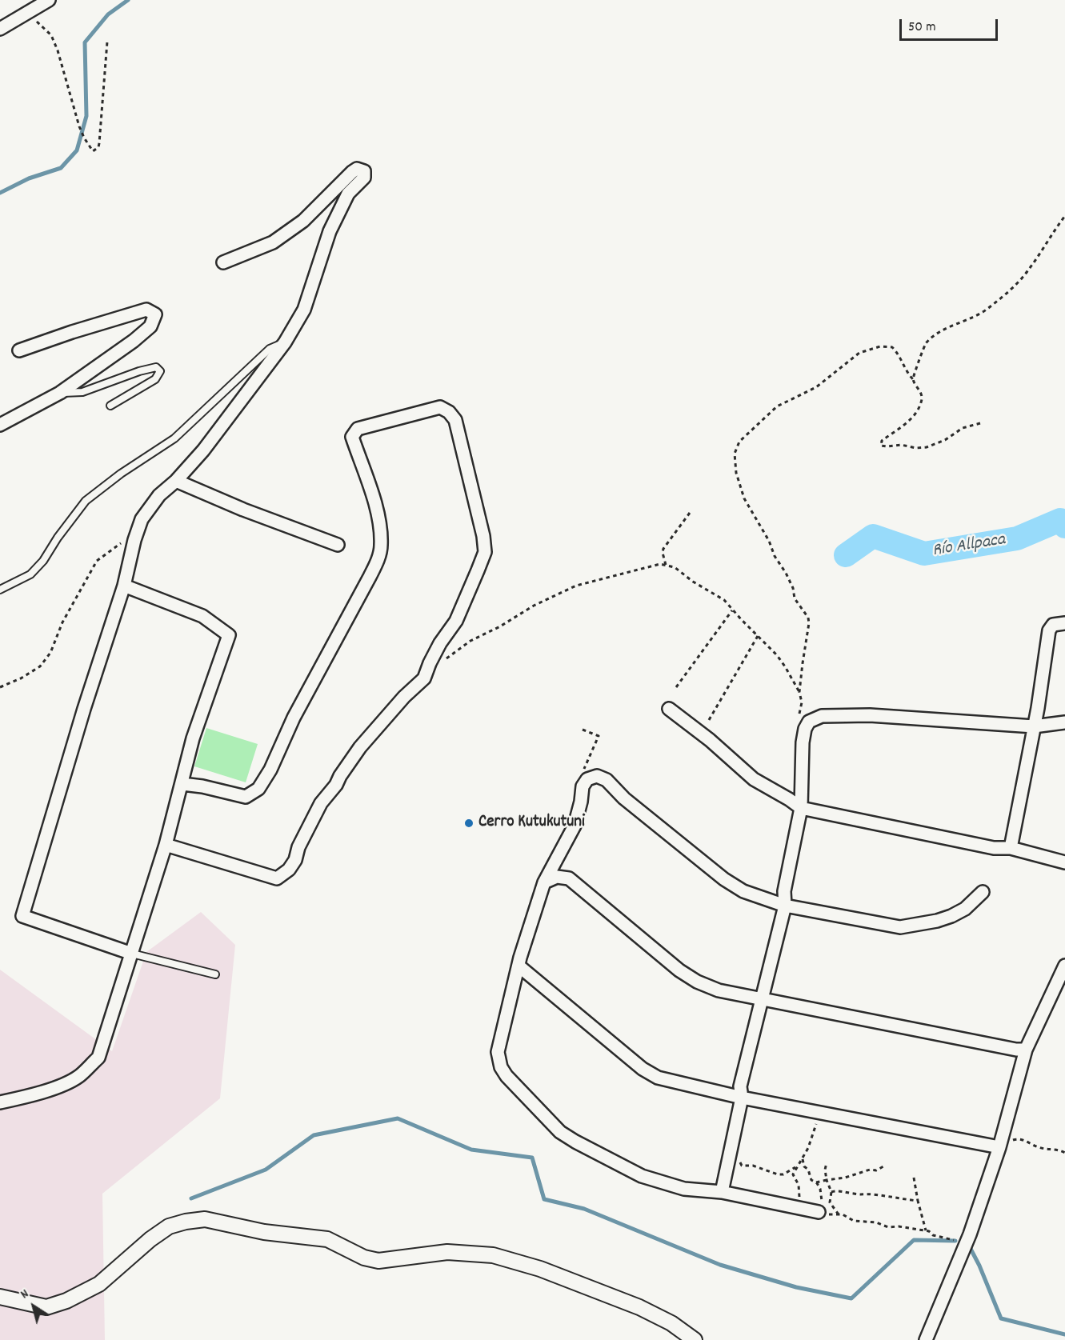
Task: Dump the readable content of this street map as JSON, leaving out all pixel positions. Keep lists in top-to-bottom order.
{
  "water": ["Río Allpaca"],
  "places": ["Cerro Kutukutuni"],
  "scale_bar": "50 m",
  "north": "top left"
}
